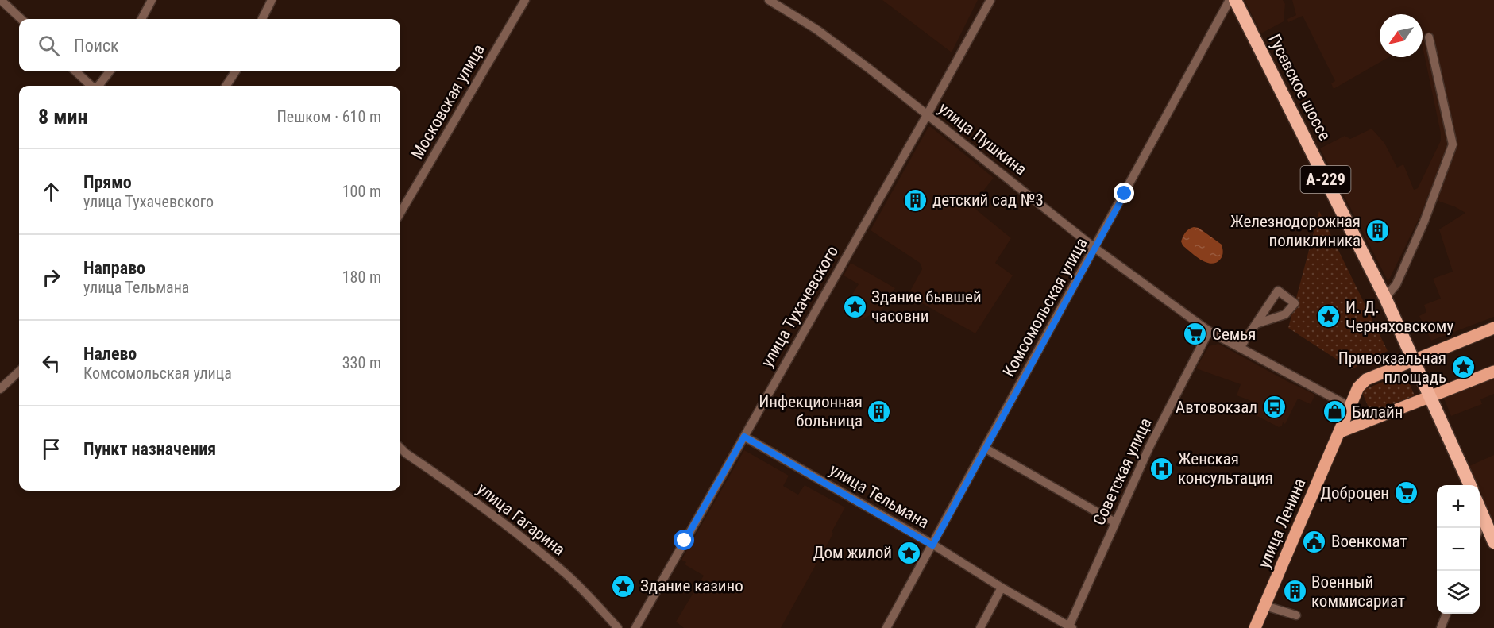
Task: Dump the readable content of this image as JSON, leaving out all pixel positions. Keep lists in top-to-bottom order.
{
  "streets": {
    "highway": ["Гусевское шоссе", "А-229"],
    "main road": ["улица Ленина"],
    "street": [
      "Московская улица",
      "улица Пушкина",
      "улица Тухачевского",
      "Комсомольская улица",
      "Советская улица",
      "улица Тельмана",
      "улица Гагарина"
    ]
  },
  "crossings": [
    ["Гусевское шоссе", "улица Ленина"],
    ["улица Пушкина", "улица Тухачевского"],
    ["улица Пушкина", "Комсомольская улица"],
    ["улица Пушкина", "Советская улица"],
    ["улица Пушкина", "улица Ленина"],
    ["улица Тухачевского", "улица Тельмана"],
    ["Комсомольская улица", "улица Тельмана"],
    ["Советская улица", "улица Тельмана"]
  ],
  "places": {
    "building": [
      "детский сад №3",
      "Железнодорожная поликлиника",
      "Инфекционная больница",
      "Военный коммисариат"
    ],
    "place": [
      "Здание бывшей часовни",
      "И. Д. Черняховскому",
      "Привокзальная площадь",
      "Дом жилой",
      "Здание казино"
    ],
    "supermarket": ["Семья", "Доброцен"],
    "bus stop": ["Автовокзал"],
    "shop": ["Билайн"],
    "hospital": ["Женская консультация"],
    "public building": ["Военкомат"]
  },
  "north": "bottom left",
  "page": {
    "search": "Поиск",
    "heading": ["8 мин", "Пешком · 610 m"],
    "list": [
      ["Прямо", "улица Тухачевского", "100 m"],
      ["Направо", "улица Тельмана", "180 m"],
      ["Налево", "Комсомольская улица", "330 m"],
      "Пункт назначения"
    ],
    "map_buttons": ["+", "−"]
  }
}
